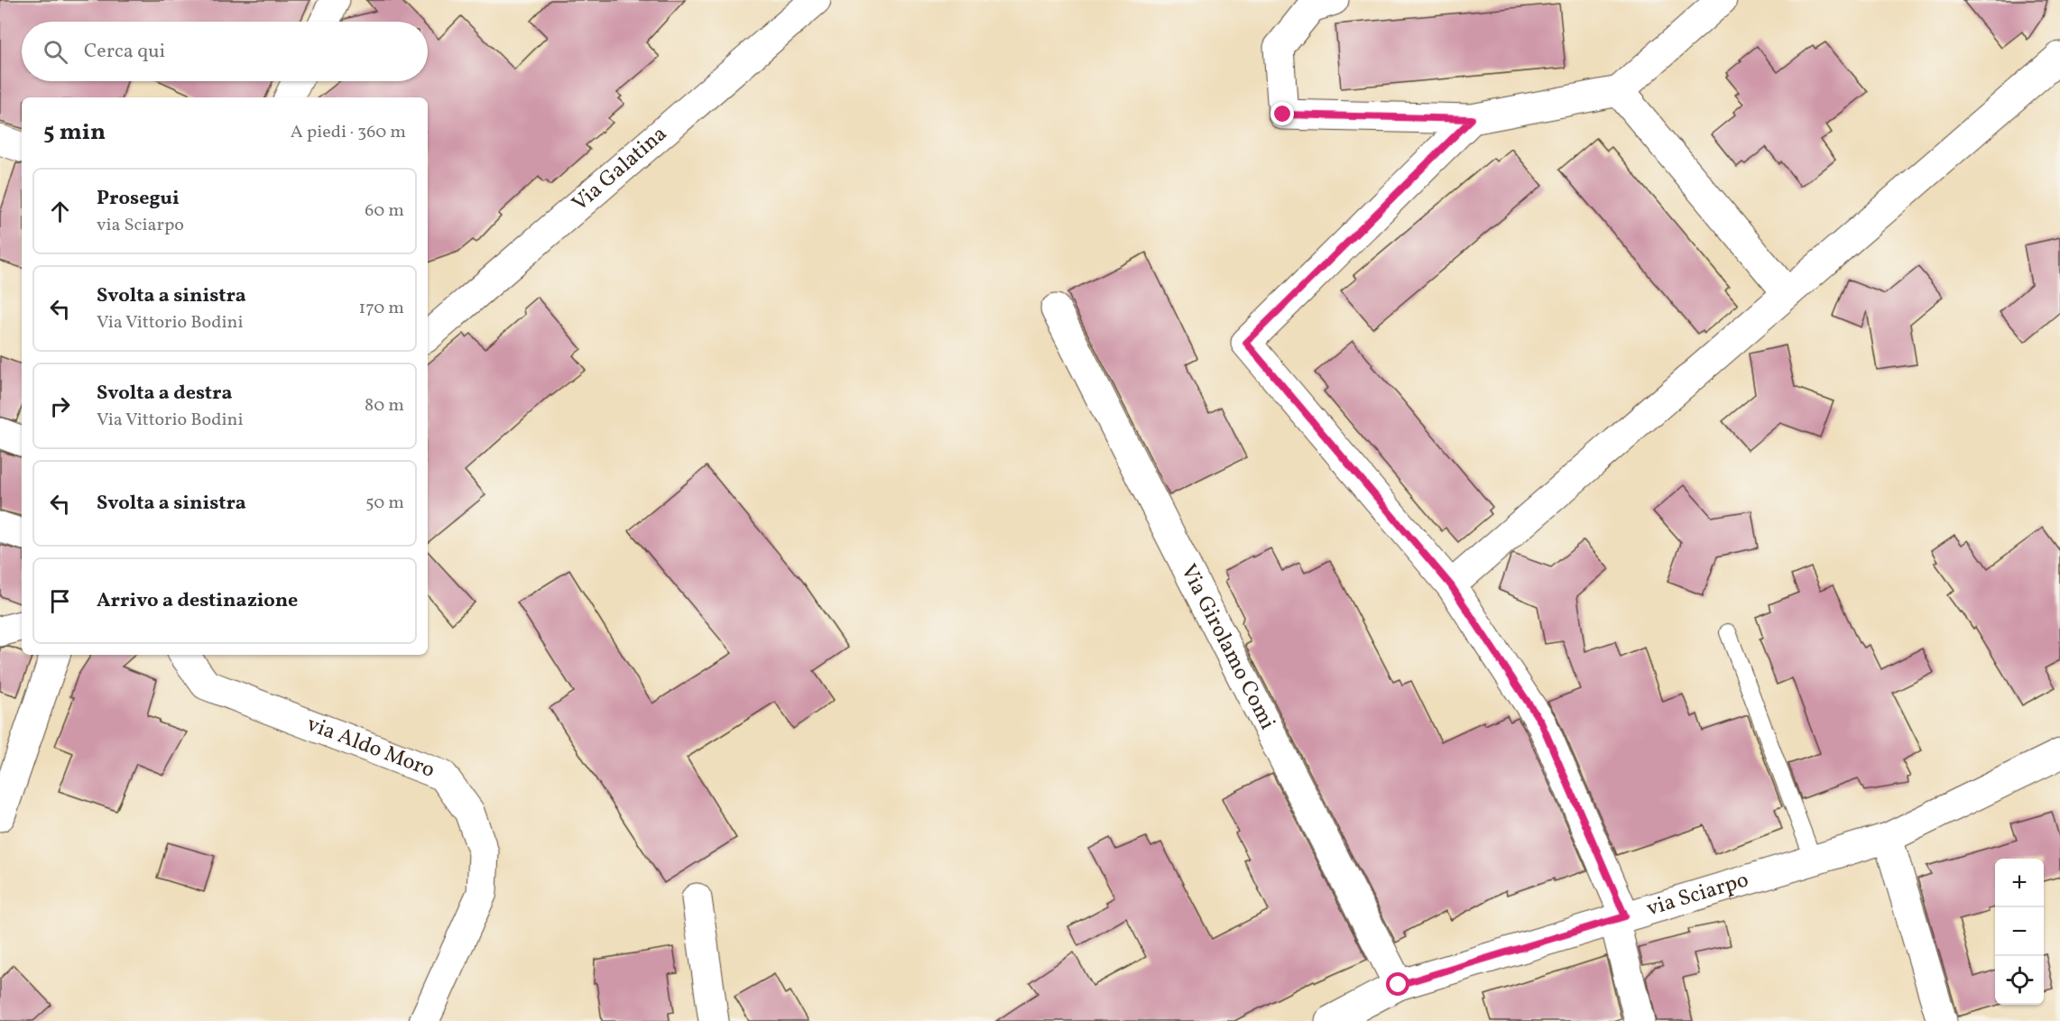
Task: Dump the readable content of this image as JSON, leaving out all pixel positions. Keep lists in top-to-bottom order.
{
  "streets": {
    "street": [
      "Via Galatina",
      "Via Girolamo Comi",
      "via Aldo Moro",
      "via Sciarpo"
    ]
  },
  "crossings": [
    ["Via Girolamo Comi", "via Sciarpo"]
  ],
  "page": {
    "search": "Cerca qui",
    "heading": ["5 min", "A piedi · 360 m"],
    "list": [
      ["Prosegui", "via Sciarpo", "60 m"],
      ["Svolta a sinistra", "Via Vittorio Bodini", "170 m"],
      ["Svolta a destra", "Via Vittorio Bodini", "80 m"],
      ["Svolta a sinistra", "50 m"],
      "Arrivo a destinazione"
    ],
    "map_buttons": ["+", "−"]
  }
}
